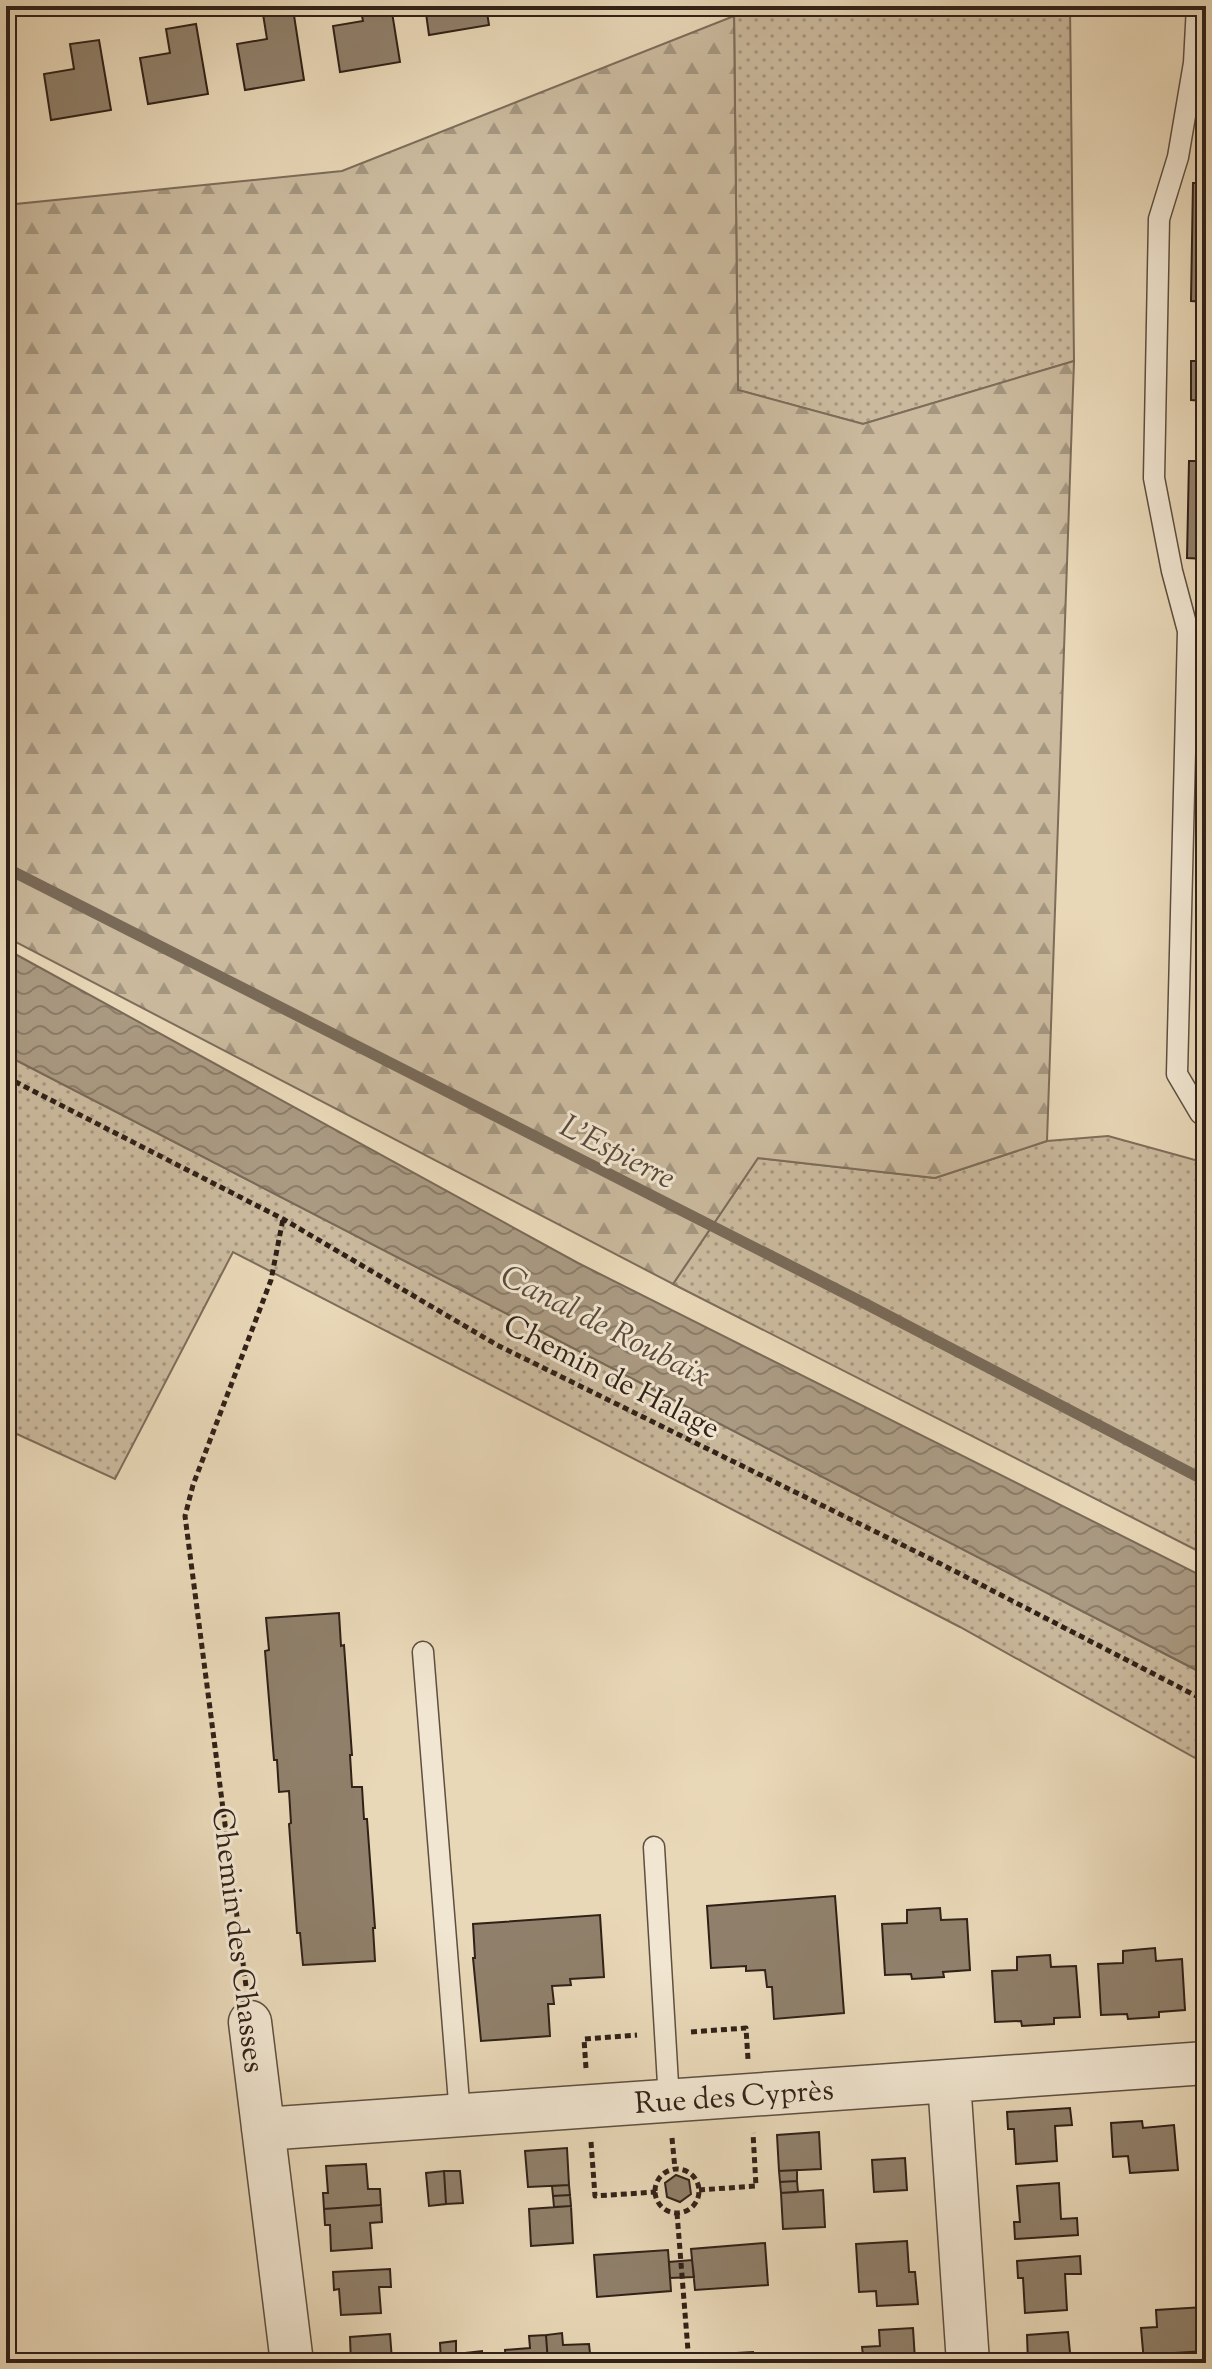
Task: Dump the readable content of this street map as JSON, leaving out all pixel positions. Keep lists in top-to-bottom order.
{
  "streets": {
    "street": ["Chemin des Chasses", "Rue des Cyprès"],
    "path": ["Chemin de Halage"]
  },
  "crossings": [
    ["Chemin de Halage", "Chemin des Chasses"],
    ["Chemin des Chasses", "Rue des Cyprès"]
  ],
  "water": ["L'Espierre", "Canal de Roubaix"]
}
